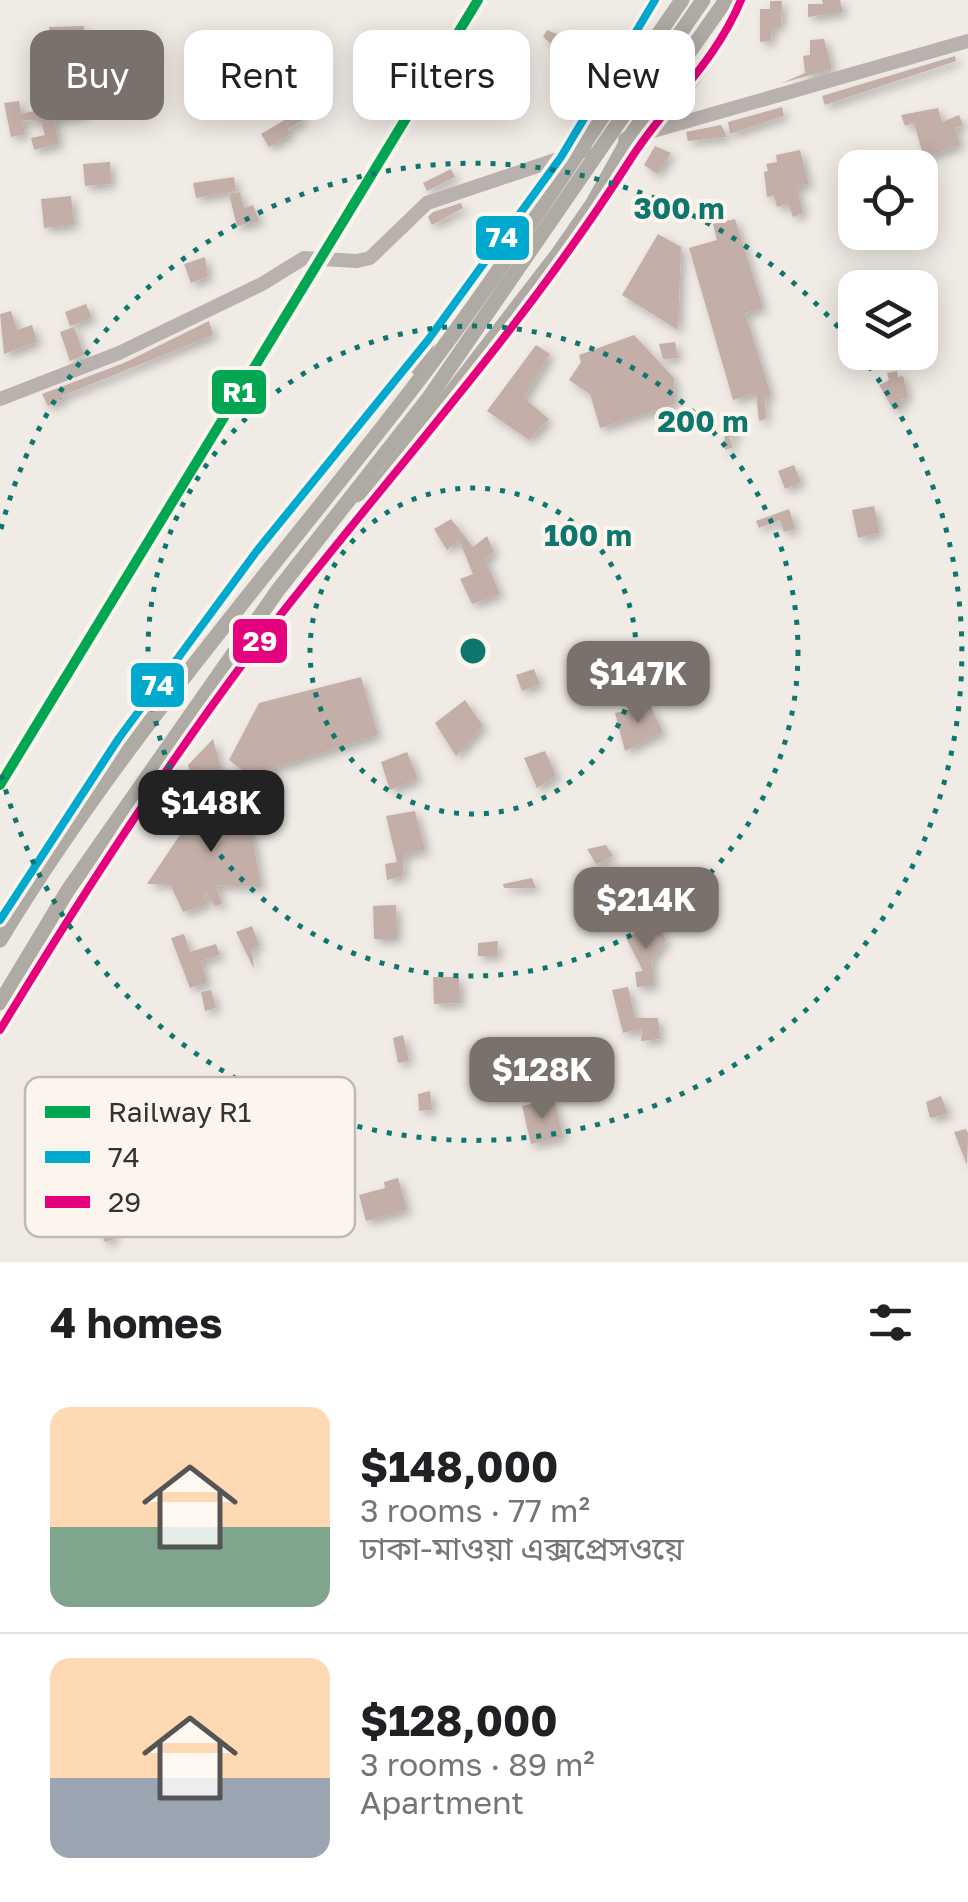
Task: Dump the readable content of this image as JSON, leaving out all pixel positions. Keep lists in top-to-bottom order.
{
  "lines": ["rail line R1", "transit line 74", "transit line 29"],
  "legend": ["Railway R1", "74", "29"],
  "page": {
    "chip": [
      "Buy",
      "Rent",
      "Filters",
      "New"
    ],
    "price": [
      "$147K",
      "$148K",
      "$214K",
      "$128K"
    ],
    "heading": "4 homes",
    "list": [
      {
        "name": "$148,000",
        "note": "3 rooms · 77 m² · ঢাকা-মাওয়া এক্সপ্রেসওয়ে"
      },
      {
        "name": "$128,000",
        "note": "3 rooms · 89 m² · Apartment"
      }
    ]
  },
  "rings": ["300 m", "200 m", "100 m"]
}
